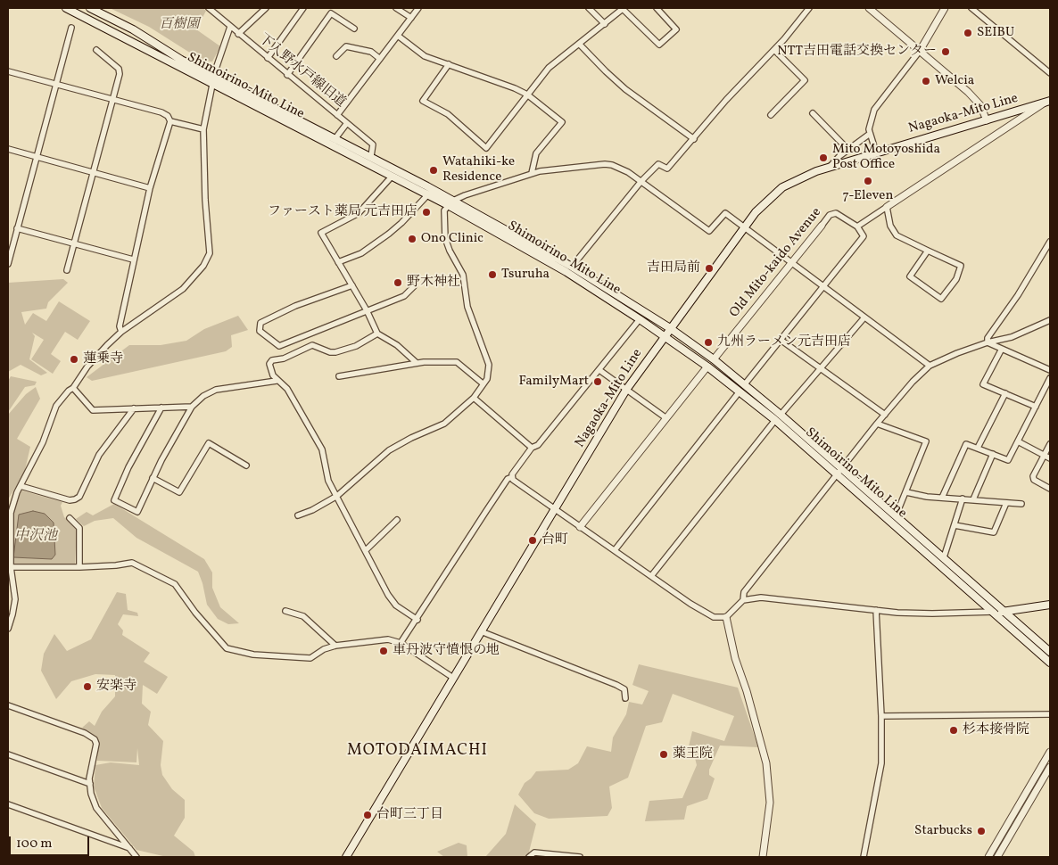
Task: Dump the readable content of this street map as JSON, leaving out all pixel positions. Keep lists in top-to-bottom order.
{
  "streets": {
    "main road": ["Shimoirino-Mito Line", "Nagaoka-Mito Line"],
    "street": ["下入野水戸線旧道", "Old Mito-kaido Avenue"]
  },
  "crossings": [
    ["下入野水戸線旧道", "Shimoirino-Mito Line"],
    ["Shimoirino-Mito Line", "Nagaoka-Mito Line"],
    ["Shimoirino-Mito Line", "Old Mito-kaido Avenue"]
  ],
  "districts": ["MOTODAIMACHI"],
  "water": ["中沢池"],
  "parks": ["百樹園"],
  "places": [
    "SEIBU",
    "NTT吉田電話交換センター",
    "Welcia",
    "Mito Motoyoshida Post Office",
    "Watahiki-ke Residence",
    "7-Eleven",
    "ファースト薬局 元吉田店",
    "Ono Clinic",
    "吉田局前",
    "Tsuruha",
    "野木神社",
    "九州ラーメン元吉田店",
    "蓮乗寺",
    "FamilyMart",
    "台町",
    "車丹波守憤恨の地",
    "安楽寺",
    "杉本接骨院",
    "薬王院",
    "台町三丁目",
    "Starbucks"
  ],
  "scale_bar": "100 m"
}
